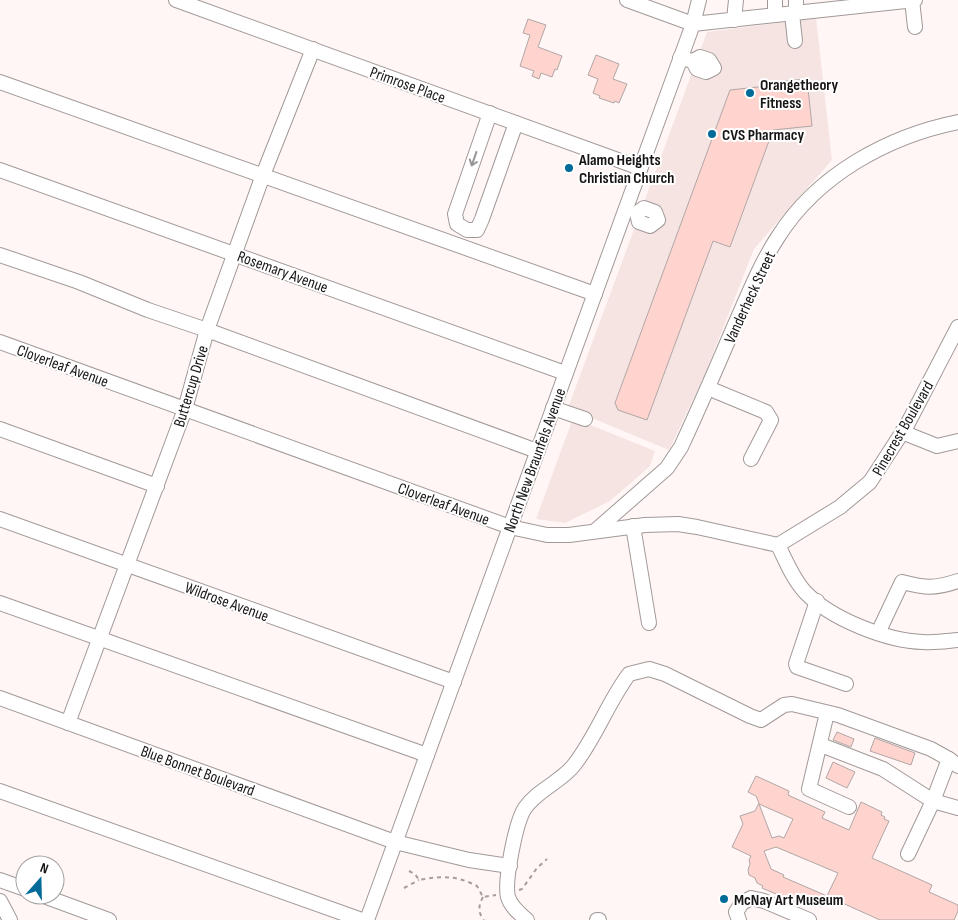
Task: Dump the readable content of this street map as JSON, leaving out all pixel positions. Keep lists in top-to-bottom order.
{
  "streets": {
    "street": [
      "Primrose Place",
      "Rosemary Avenue",
      "Vanderheck Street",
      "Cloverleaf Avenue",
      "Buttercup Drive",
      "Pinecrest Boulevard",
      "North New Braunfels Avenue",
      "Wildrose Avenue",
      "Blue Bonnet Boulevard"
    ]
  },
  "crossings": [
    ["Primrose Place", "Buttercup Drive"],
    ["Primrose Place", "North New Braunfels Avenue"],
    ["Rosemary Avenue", "Buttercup Drive"],
    ["Rosemary Avenue", "North New Braunfels Avenue"],
    ["Vanderheck Street", "Cloverleaf Avenue"],
    ["Cloverleaf Avenue", "Buttercup Drive"],
    ["Cloverleaf Avenue", "Pinecrest Boulevard"],
    ["Cloverleaf Avenue", "North New Braunfels Avenue"],
    ["Buttercup Drive", "Wildrose Avenue"],
    ["Buttercup Drive", "Blue Bonnet Boulevard"],
    ["North New Braunfels Avenue", "Wildrose Avenue"],
    ["North New Braunfels Avenue", "Blue Bonnet Boulevard"]
  ],
  "places": [
    "Orangetheory Fitness",
    "CVS Pharmacy",
    "Alamo Heights Christian Church",
    "McNay Art Museum"
  ],
  "north": "top"
}
